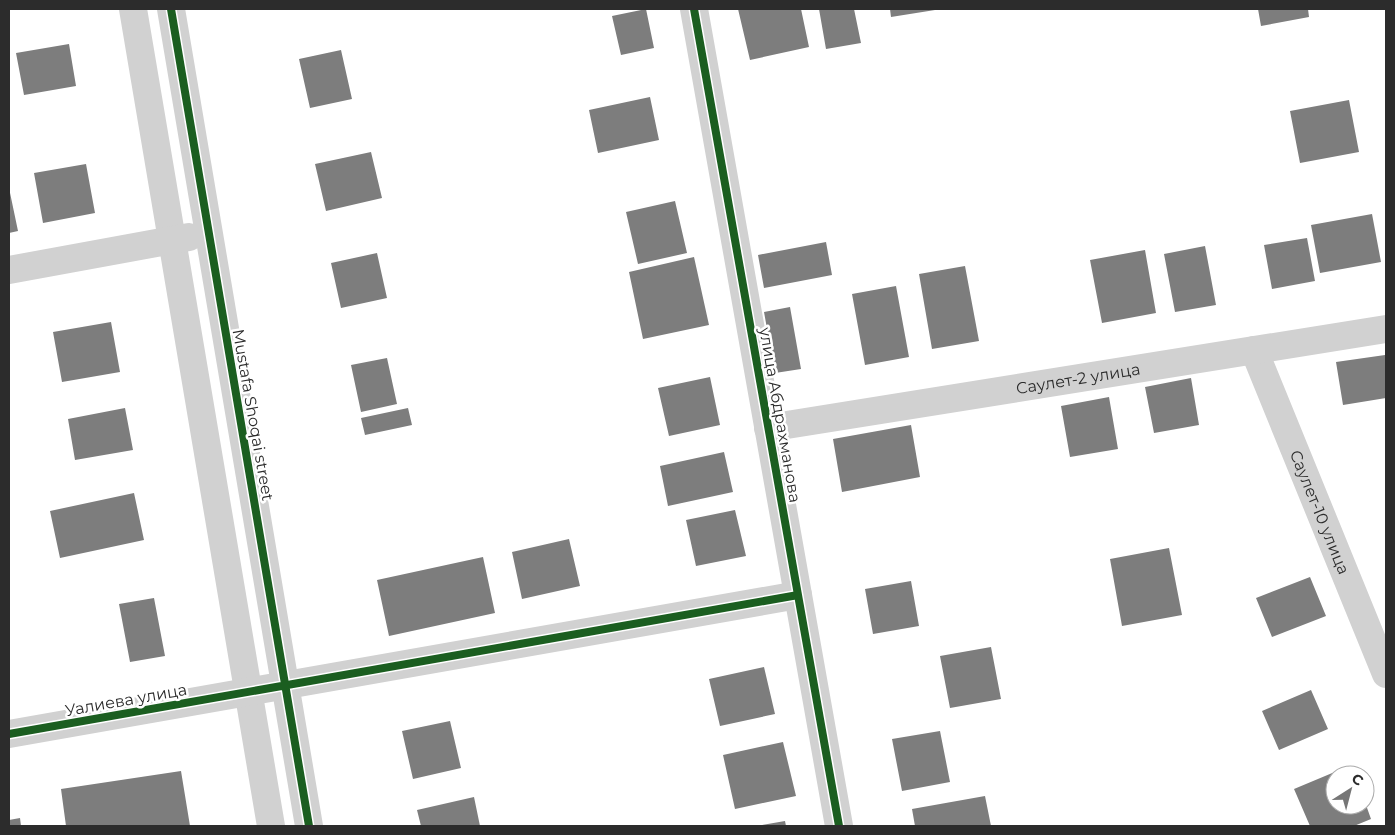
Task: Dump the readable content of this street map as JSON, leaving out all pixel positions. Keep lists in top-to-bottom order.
{
  "streets": {
    "street": [
      "Саулет-2 улица",
      "Mustafa Shoqai street",
      "улица Абдрахманова",
      "Саулет-10 улица",
      "Уалиева улица"
    ]
  },
  "crossings": [
    ["Саулет-2 улица", "улица Абдрахманова"],
    ["Саулет-2 улица", "Саулет-10 улица"],
    ["Mustafa Shoqai street", "Уалиева улица"],
    ["улица Абдрахманова", "Уалиева улица"]
  ],
  "north": "top right"
}
